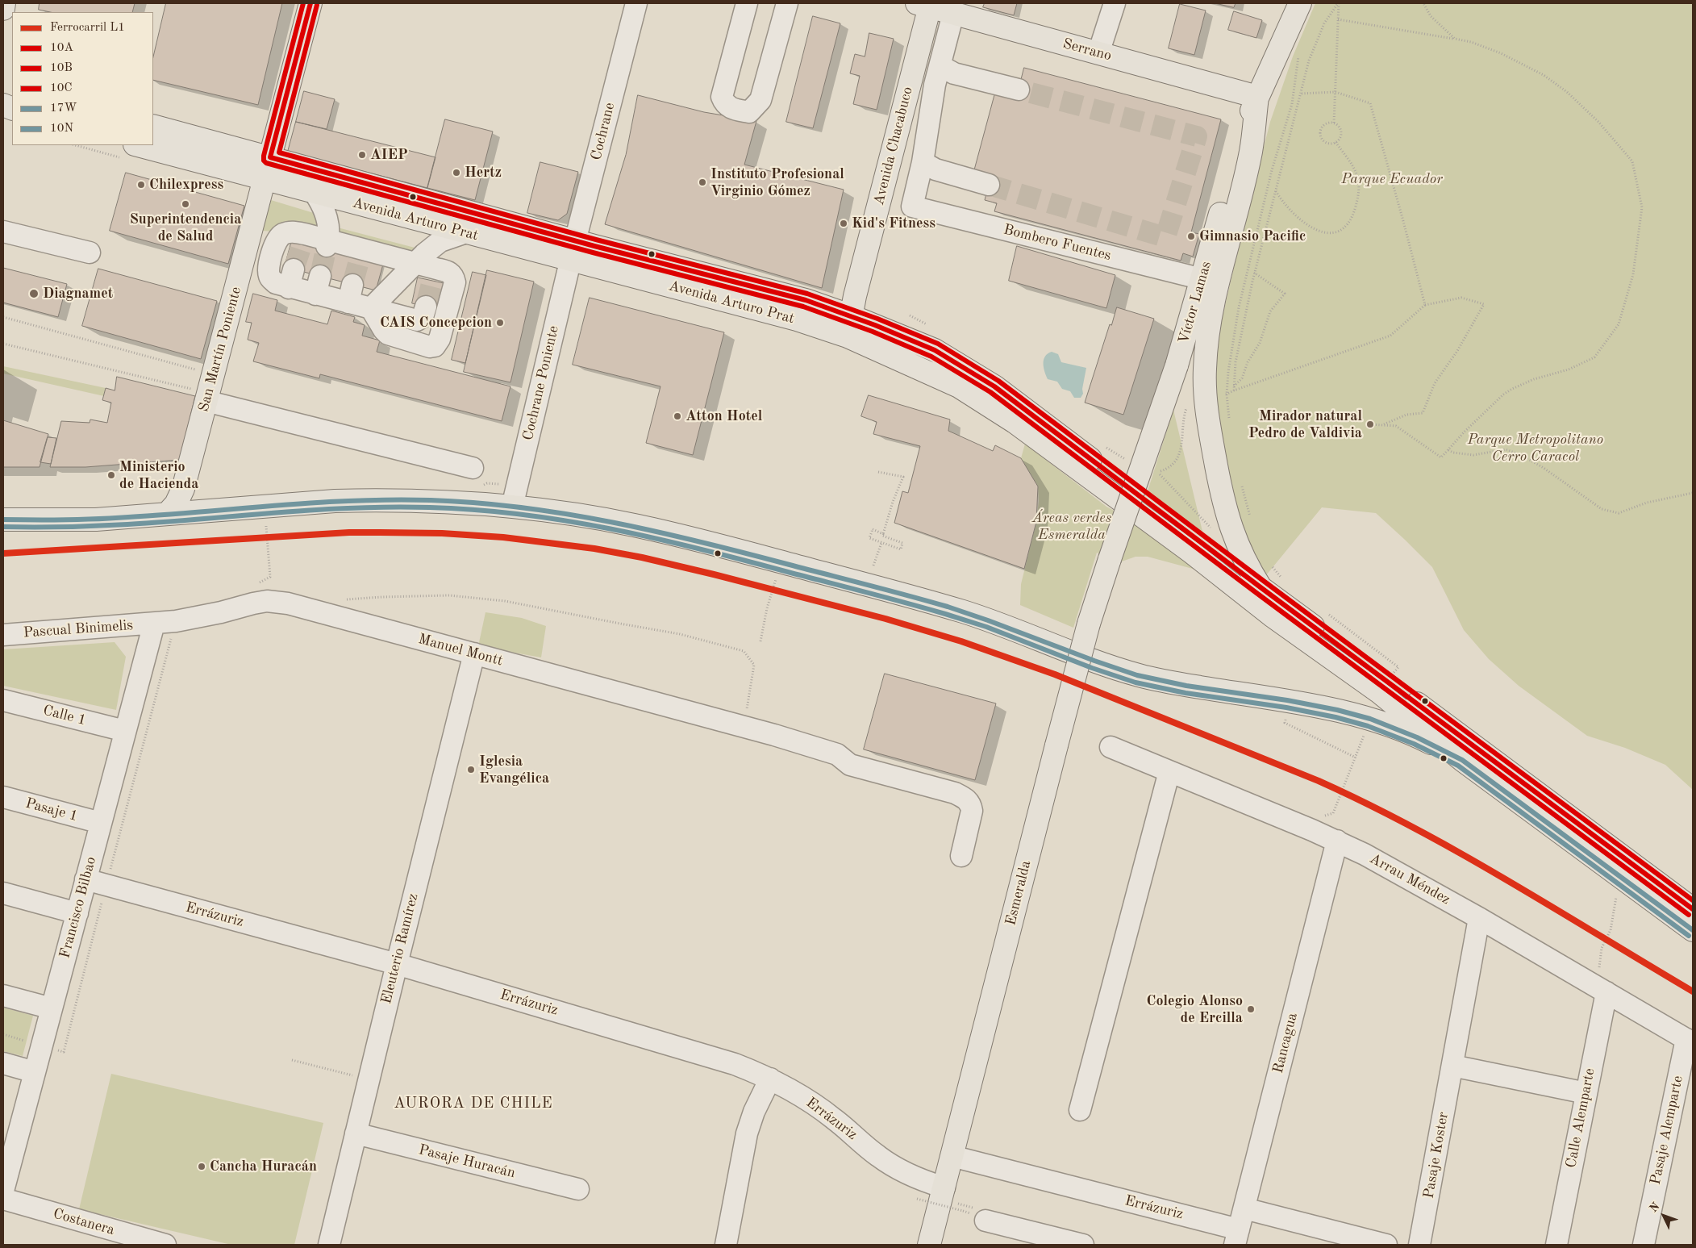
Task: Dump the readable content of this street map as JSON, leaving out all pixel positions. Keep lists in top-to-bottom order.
{
  "streets": {
    "main road": [
      "Serrano",
      "Avenida Chacabuco",
      "Avenida Arturo Prat",
      "Víctor Lamas",
      "San Martín Poniente",
      "Esmeralda"
    ],
    "street": [
      "Cochrane",
      "Bombero Fuentes",
      "Cochrane Poniente",
      "Pascual Binimelis",
      "Manuel Montt",
      "Calle 1",
      "Pasaje 1",
      "Arrau Méndez",
      "Francisco Bilbao",
      "Errázuriz",
      "Eleuterio Ramírez",
      "Rancagua",
      "Calle Alemparte",
      "Pasaje Alemparte",
      "Pasaje Koster",
      "Pasaje Huracán",
      "Costanera"
    ]
  },
  "crossings": [
    ["Serrano", "Avenida Chacabuco"],
    ["Serrano", "Víctor Lamas"],
    ["Cochrane", "Avenida Arturo Prat"],
    ["Cochrane", "Cochrane Poniente"],
    ["Avenida Chacabuco", "Avenida Arturo Prat"],
    ["Avenida Chacabuco", "Bombero Fuentes"],
    ["Avenida Arturo Prat", "San Martín Poniente"],
    ["Avenida Arturo Prat", "Cochrane Poniente"],
    ["Bombero Fuentes", "Víctor Lamas"],
    ["Víctor Lamas", "Esmeralda"],
    ["Pascual Binimelis", "Manuel Montt"],
    ["Pascual Binimelis", "Francisco Bilbao"],
    ["Manuel Montt", "Francisco Bilbao"],
    ["Manuel Montt", "Eleuterio Ramírez"],
    ["Calle 1", "Francisco Bilbao"],
    ["Pasaje 1", "Francisco Bilbao"],
    ["Arrau Méndez", "Rancagua"],
    ["Arrau Méndez", "Calle Alemparte"],
    ["Arrau Méndez", "Pasaje Alemparte"],
    ["Arrau Méndez", "Pasaje Koster"],
    ["Esmeralda", "Errázuriz"],
    ["Francisco Bilbao", "Errázuriz"],
    ["Errázuriz", "Eleuterio Ramírez"],
    ["Errázuriz", "Rancagua"],
    ["Eleuterio Ramírez", "Pasaje Huracán"]
  ],
  "districts": ["AURORA DE CHILE"],
  "parks": ["Parque Ecuador", "Parque Metropolitano Cerro Caracol", "Áreas verdes Esmeralda"],
  "places": [
    "AIEP",
    "Hertz",
    "Instituto Profesional Virginio Gómez",
    "Chilexpress",
    "Superintendencia de Salud",
    "Kid's Fitness",
    "Gimnasio Pacific",
    "Diagnamet",
    "CAIS Concepcion",
    "Atton Hotel",
    "Mirador natural Pedro de Valdivia",
    "Ministerio de Hacienda",
    "Iglesia Evangélica",
    "Colegio Alonso de Ercilla",
    "Cancha Huracán"
  ],
  "lines": [
    "transit line 10A",
    "transit line 10B",
    "transit line 10C",
    "transit line 17W",
    "transit line 10N",
    "rail line L1"
  ],
  "legend": [
    "Ferrocarril L1",
    "10A",
    "10B",
    "10C",
    "17W",
    "10N"
  ],
  "north": "top left"
}
